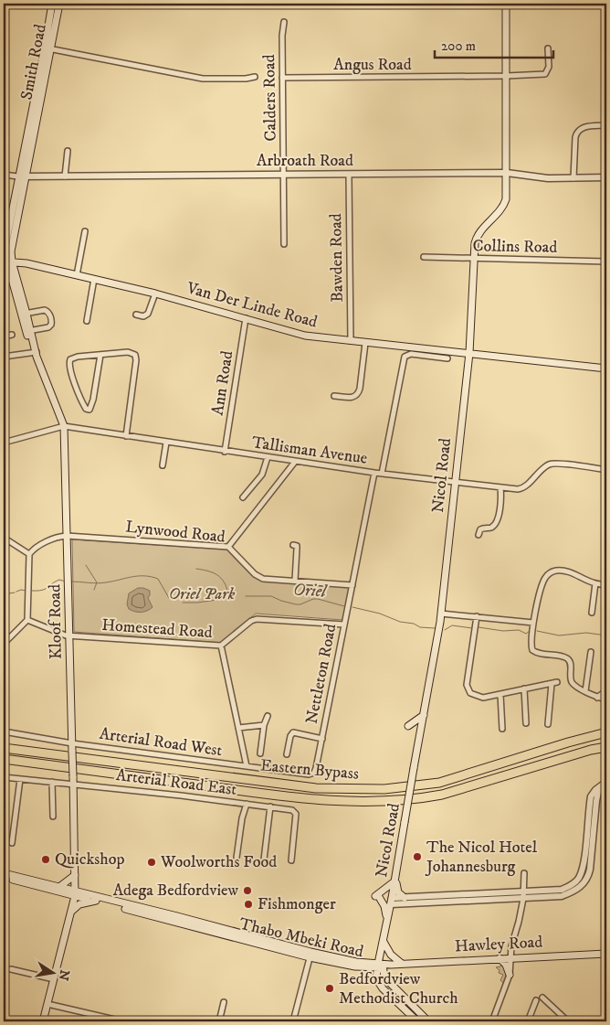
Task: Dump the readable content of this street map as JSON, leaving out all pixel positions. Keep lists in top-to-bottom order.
{
  "streets": {
    "highway": ["Eastern Bypass"],
    "main road": [
      "Smith Road",
      "Van Der Linde Road",
      "Nicol Road",
      "Kloof Road",
      "Thabo Mbeki Road",
      "Hawley Road"
    ],
    "street": [
      "Angus Road",
      "Calders Road",
      "Arbroath Road",
      "Collins Road",
      "Bawden Road",
      "Ann Road",
      "Tallisman Avenue",
      "Lynwood Road",
      "Homestead Road",
      "Nettleton Road",
      "Arterial Road West",
      "Arterial Road East"
    ]
  },
  "crossings": [
    ["Smith Road", "Arbroath Road"],
    ["Smith Road", "Van Der Linde Road"],
    ["Smith Road", "Kloof Road"],
    ["Angus Road", "Calders Road"],
    ["Angus Road", "Nicol Road"],
    ["Calders Road", "Arbroath Road"],
    ["Arbroath Road", "Bawden Road"],
    ["Arbroath Road", "Nicol Road"],
    ["Collins Road", "Nicol Road"],
    ["Bawden Road", "Van Der Linde Road"],
    ["Van Der Linde Road", "Ann Road"],
    ["Van Der Linde Road", "Nicol Road"],
    ["Van Der Linde Road", "Kloof Road"],
    ["Ann Road", "Tallisman Avenue"],
    ["Tallisman Avenue", "Nicol Road"],
    ["Tallisman Avenue", "Kloof Road"],
    ["Tallisman Avenue", "Nettleton Road"],
    ["Nicol Road", "Thabo Mbeki Road"],
    ["Nicol Road", "Hawley Road"],
    ["Lynwood Road", "Kloof Road"],
    ["Lynwood Road", "Nettleton Road"],
    ["Kloof Road", "Homestead Road"],
    ["Kloof Road", "Arterial Road West"],
    ["Kloof Road", "Arterial Road East"],
    ["Homestead Road", "Nettleton Road"],
    ["Nettleton Road", "Arterial Road West"],
    ["Thabo Mbeki Road", "Hawley Road"]
  ],
  "water": ["Oriel"],
  "parks": ["Oriel Park"],
  "places": [
    "The Nicol Hotel Johannesburg",
    "Quickshop",
    "Woolworths Food",
    "Adega Bedfordview",
    "Fishmonger",
    "Bedfordview Methodist Church"
  ],
  "scale_bar": "200 m",
  "north": "right"
}
